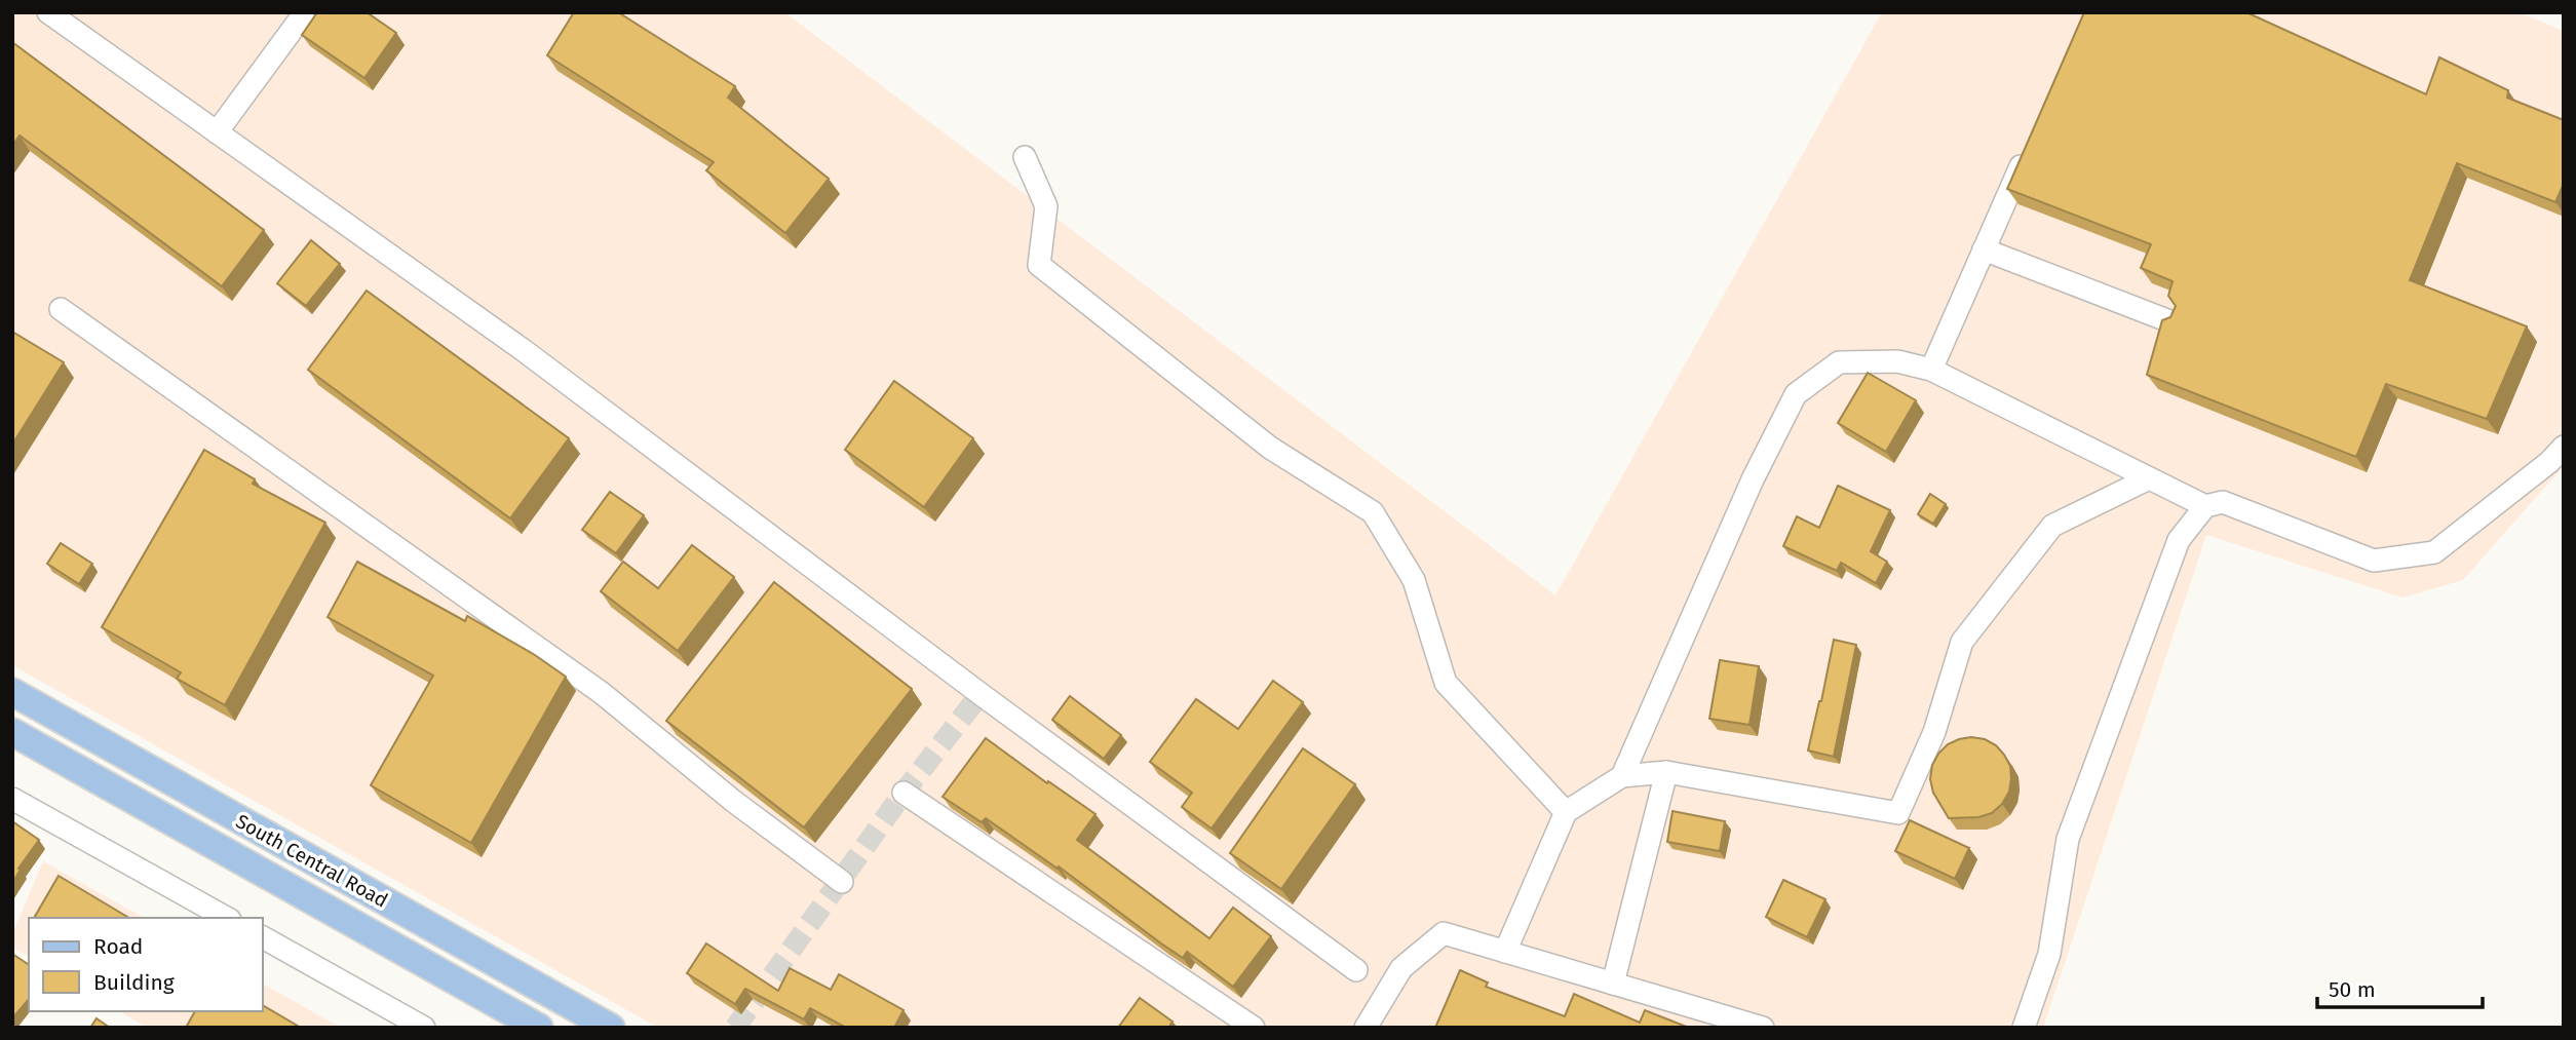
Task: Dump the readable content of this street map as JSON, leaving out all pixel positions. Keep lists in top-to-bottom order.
{
  "streets": {
    "main road": ["South Central Road"]
  },
  "legend": ["Road", "Building"],
  "scale_bar": "50 m"
}
